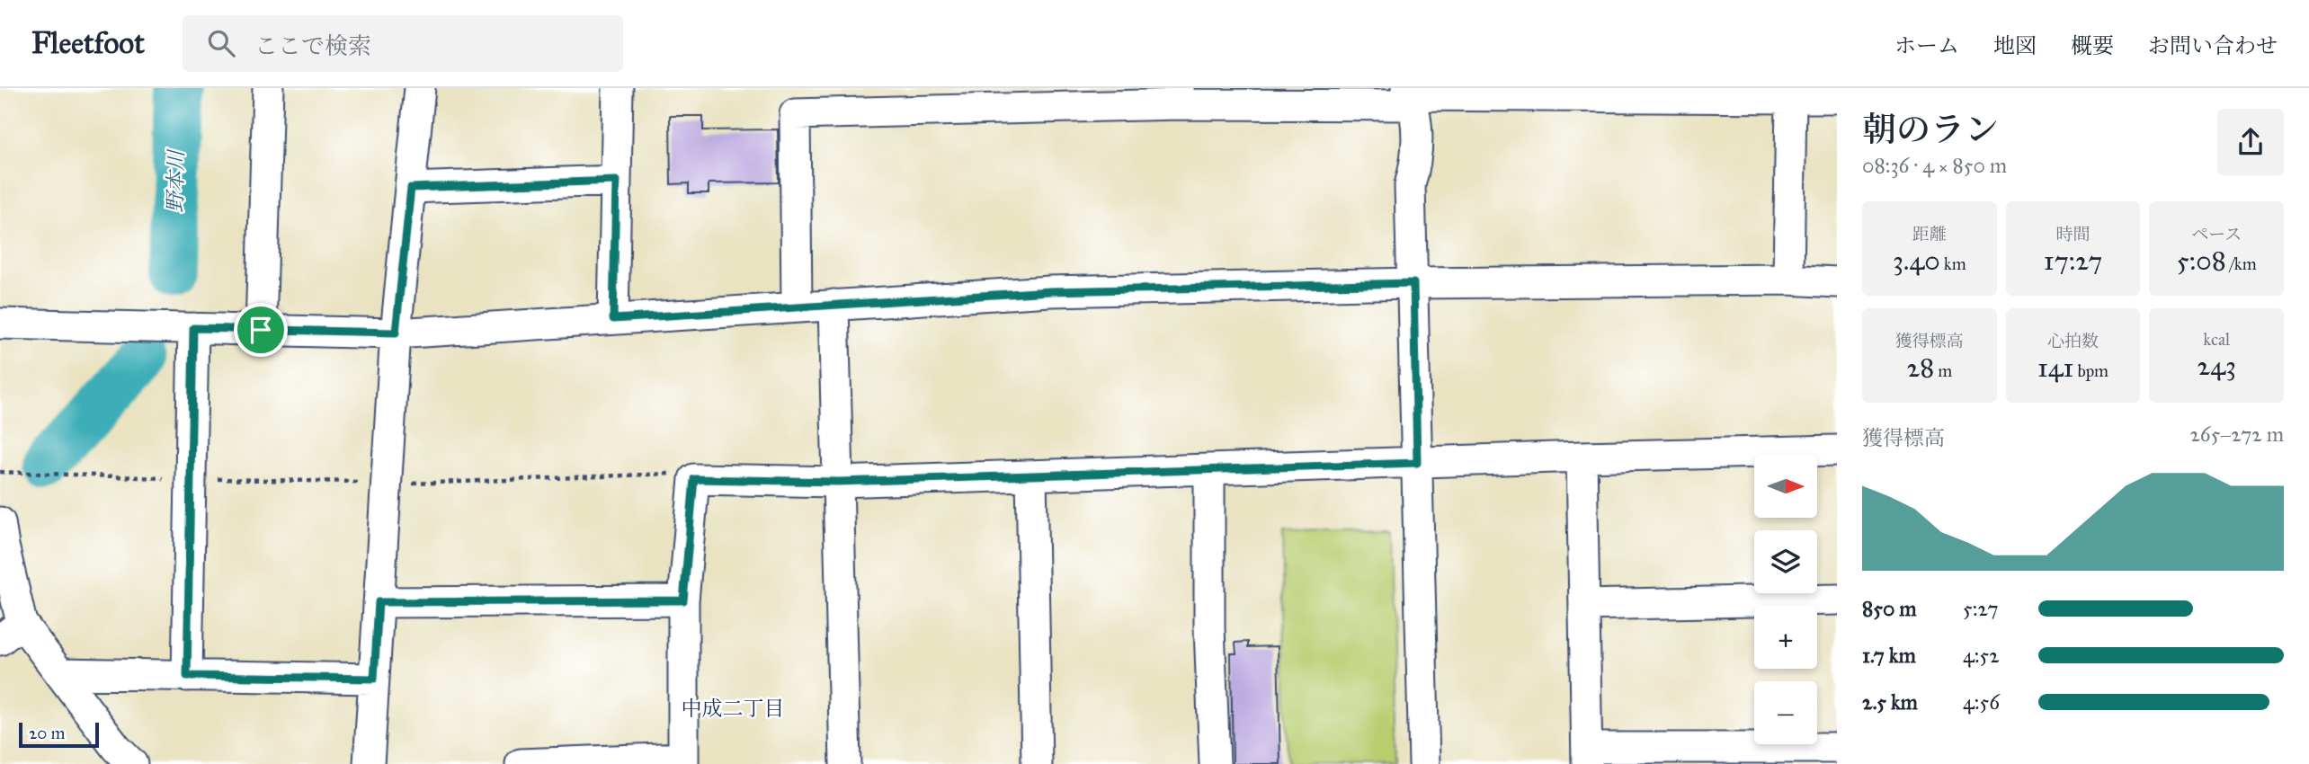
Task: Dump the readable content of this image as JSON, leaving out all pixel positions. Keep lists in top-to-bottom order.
{
  "districts": ["中成二丁目"],
  "water": ["野本川"],
  "scale_bar": "20 m",
  "north": "right",
  "page": {
    "header": "Fleetfoot",
    "search": "ここで検索",
    "nav": [
      "ホーム",
      "地図",
      "概要",
      "お問い合わせ"
    ],
    "heading": ["朝のラン", "08:36 · 4 × 850 m"],
    "stats": [
      ["距離", "3.40 km"],
      ["時間", "17:27"],
      ["ペース", "5:08 /km"],
      ["獲得標高", "28 m"],
      ["心拍数", "141 bpm"],
      ["kcal", "243"]
    ],
    "chart": ["獲得標高", "265–272 m"],
    "map_buttons": ["+", "−"],
    "list": [
      {
        "name": "850 m",
        "note": "5:27"
      },
      {
        "name": "1.7 km",
        "note": "4:52"
      },
      {
        "name": "2.5 km",
        "note": "4:56"
      }
    ],
    "scale": "20 m"
  }
}
